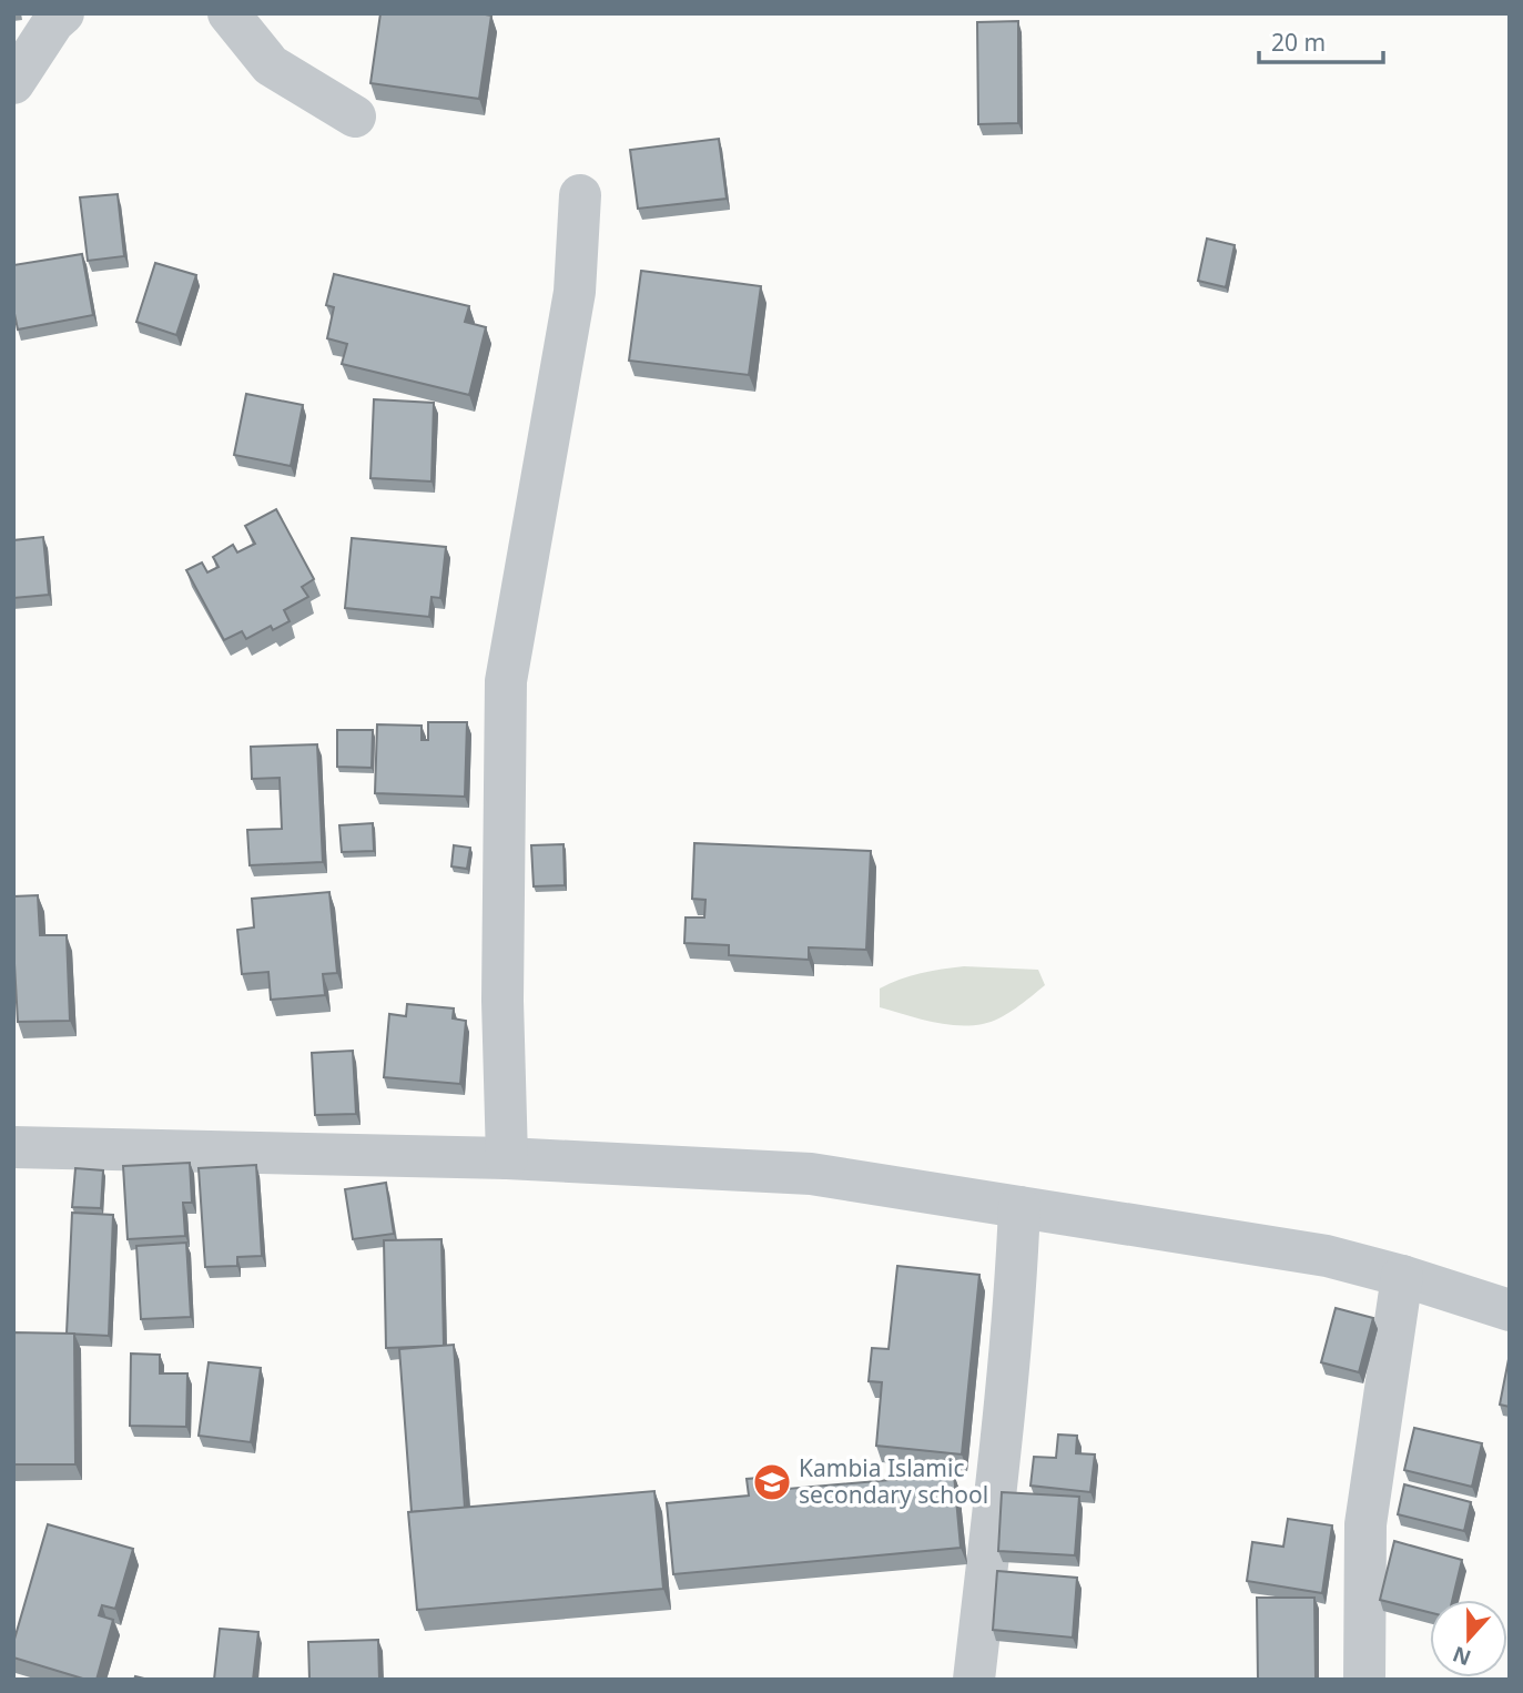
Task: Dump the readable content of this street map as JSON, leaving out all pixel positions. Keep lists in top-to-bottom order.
{
  "places": {
    "school or university": ["Kambia Islamic secondary school"]
  },
  "scale_bar": "20 m",
  "north": "bottom"
}
